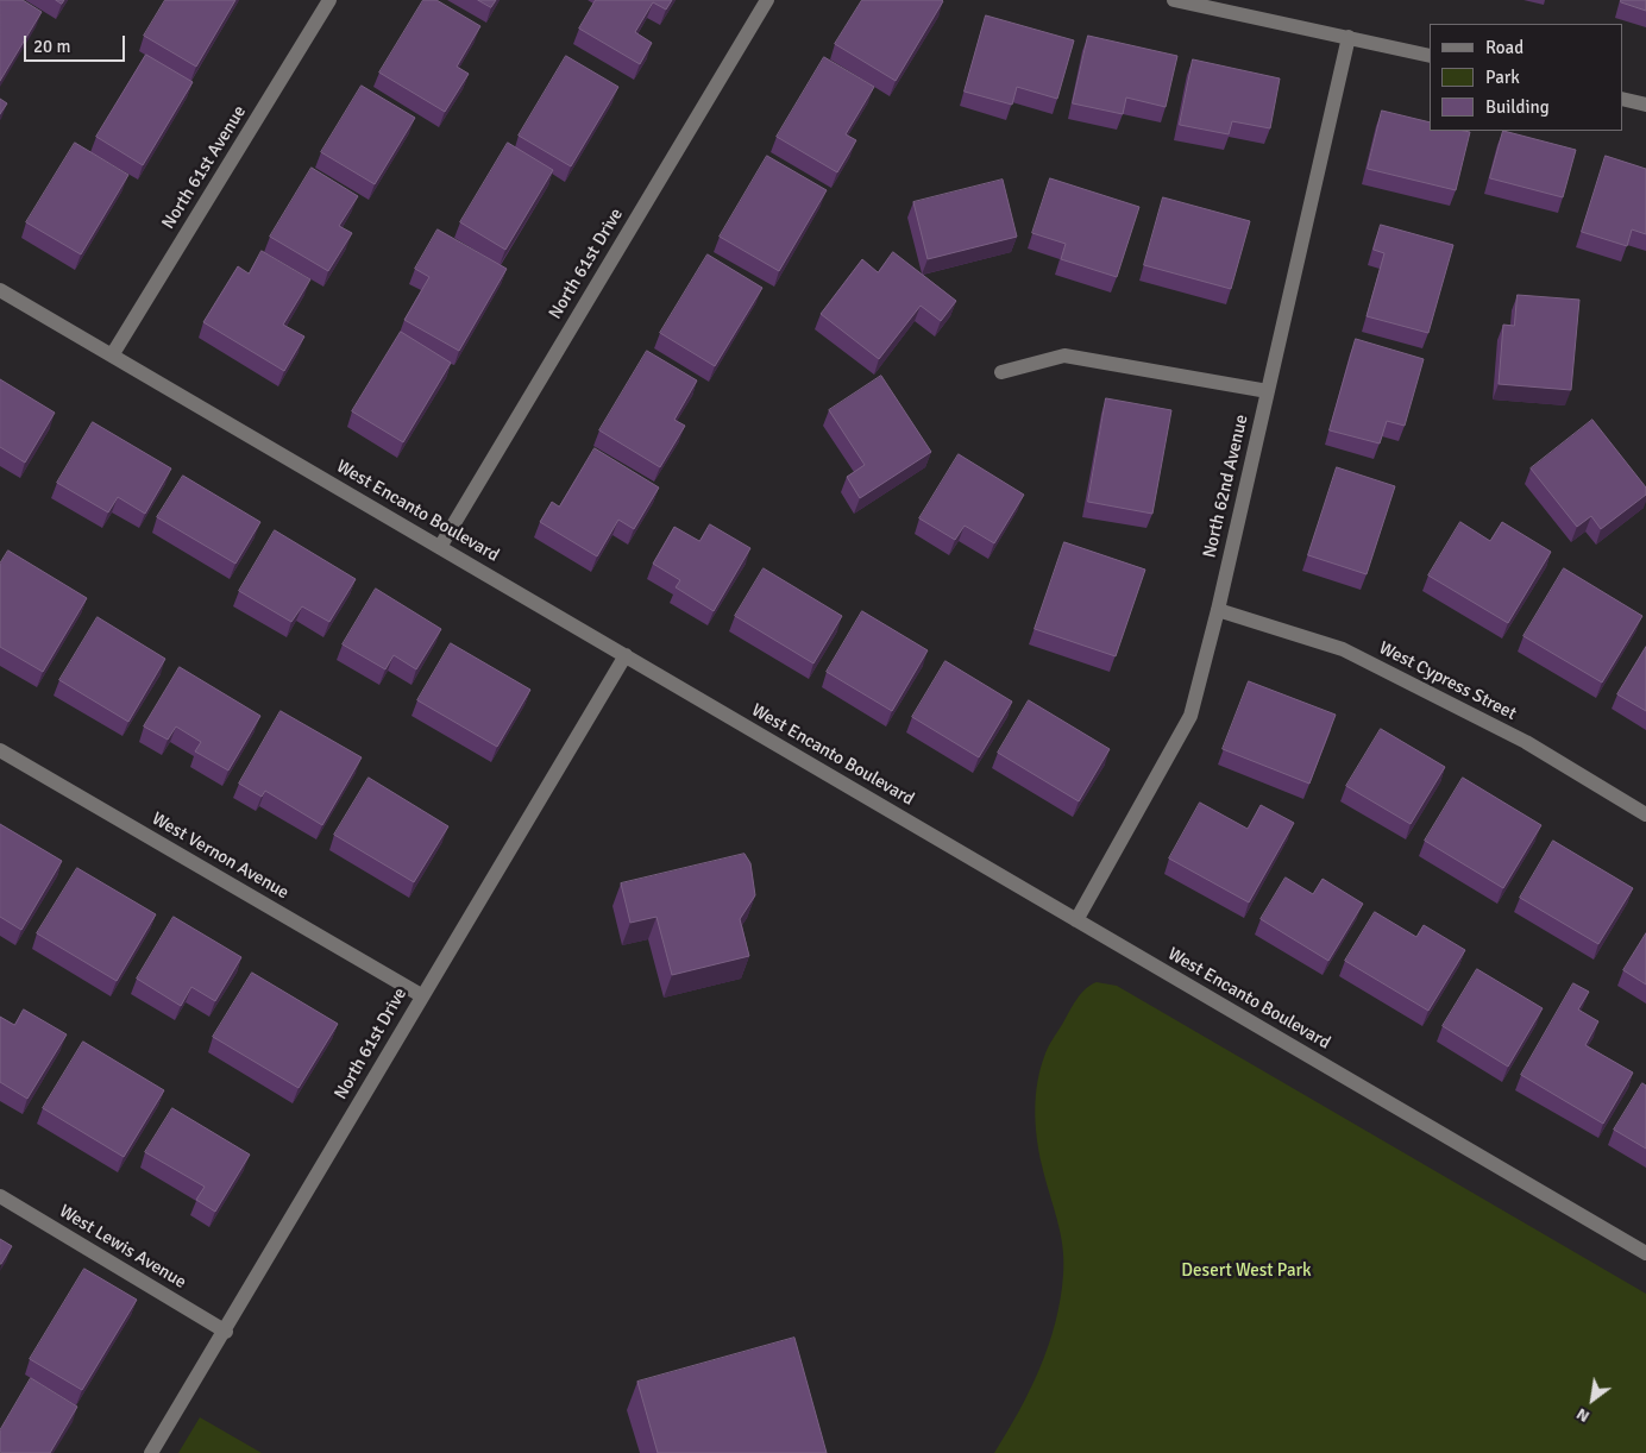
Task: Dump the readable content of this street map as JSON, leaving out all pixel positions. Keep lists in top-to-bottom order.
{
  "streets": {
    "street": [
      "North 61st Avenue",
      "North 61st Drive",
      "North 62nd Avenue",
      "West Encanto Boulevard",
      "West Cypress Street",
      "West Vernon Avenue",
      "West Lewis Avenue"
    ]
  },
  "crossings": [
    ["North 61st Avenue", "West Encanto Boulevard"],
    ["North 61st Drive", "West Encanto Boulevard"],
    ["North 61st Drive", "West Vernon Avenue"],
    ["North 61st Drive", "West Lewis Avenue"],
    ["North 62nd Avenue", "West Encanto Boulevard"],
    ["North 62nd Avenue", "West Cypress Street"]
  ],
  "parks": ["Desert West Park"],
  "legend": ["Road", "Park", "Building"],
  "scale_bar": "20 m",
  "north": "bottom left"
}
